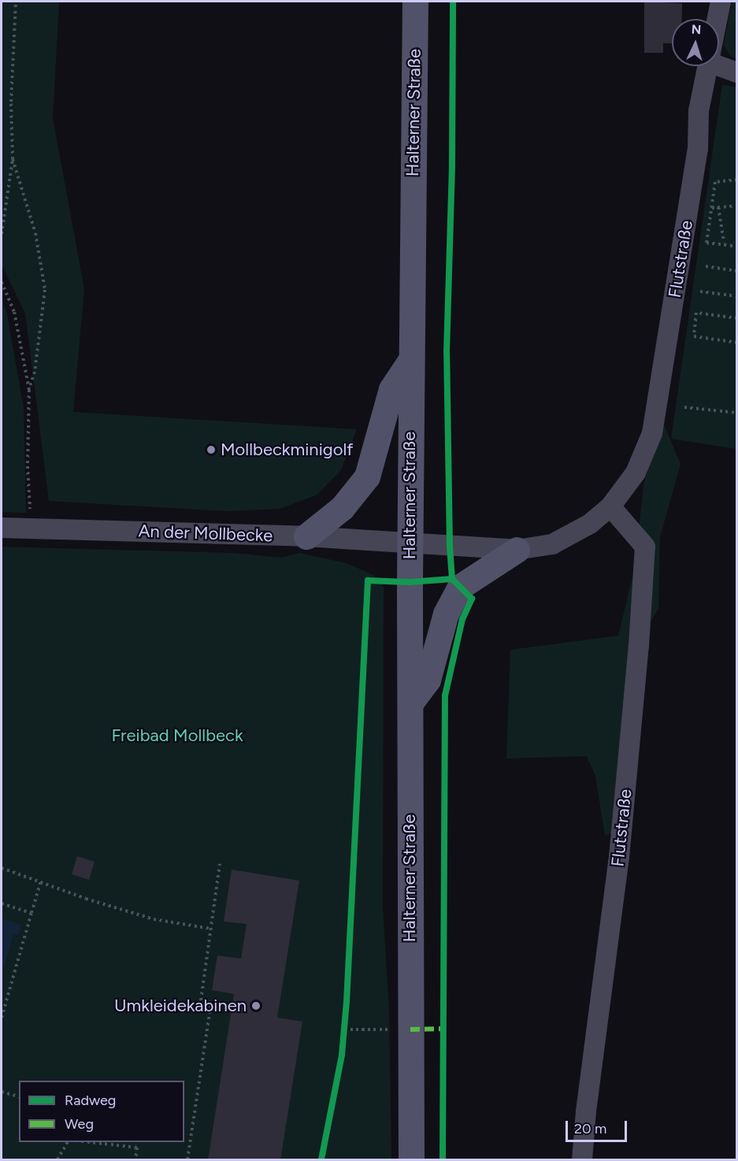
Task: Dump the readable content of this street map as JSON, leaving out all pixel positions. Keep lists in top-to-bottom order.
{
  "streets": {
    "main road": ["Halterner Straße"],
    "street": ["Flutstraße", "An der Mollbecke"]
  },
  "crossings": [
    ["Halterner Straße", "Flutstraße"],
    ["Halterner Straße", "An der Mollbecke"],
    ["Flutstraße", "An der Mollbecke"]
  ],
  "parks": ["Freibad Mollbeck"],
  "places": ["Mollbeckminigolf", "Umkleidekabinen"],
  "legend": ["Radweg", "Weg"],
  "scale_bar": "20 m",
  "north": "top"
}
